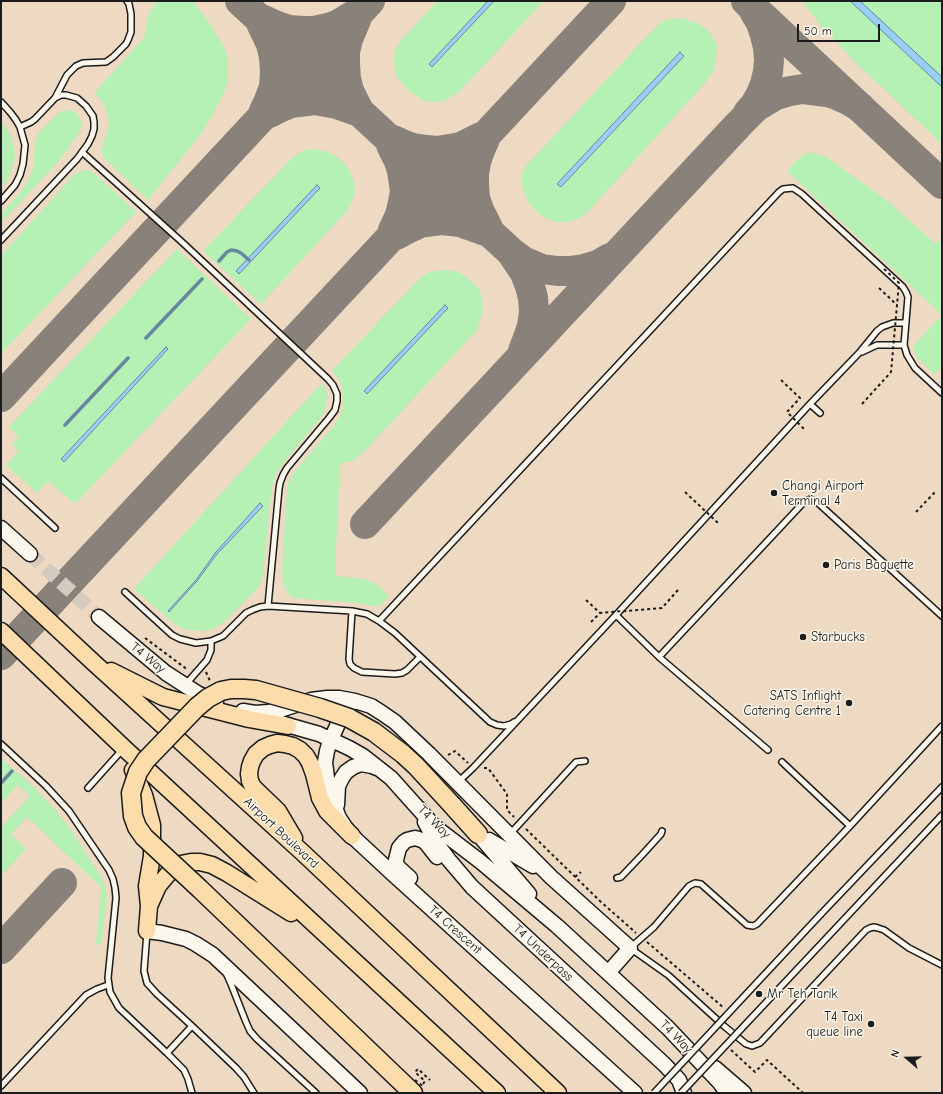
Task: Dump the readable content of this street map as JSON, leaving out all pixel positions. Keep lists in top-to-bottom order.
{
  "streets": {
    "highway": ["Airport Boulevard"],
    "main road": ["T4 Way", "T4 Crescent", "T4 Underpass"]
  },
  "crossings": [
    ["T4 Way", "T4 Crescent"],
    ["T4 Way", "T4 Underpass"]
  ],
  "places": [
    "Changi Airport Terminal 4",
    "Paris Baguette",
    "Starbucks",
    "SATS Inflight Catering Centre 1",
    "Mr Teh Tarik",
    "T4 Taxi queue line"
  ],
  "scale_bar": "50 m",
  "north": "left"
}
